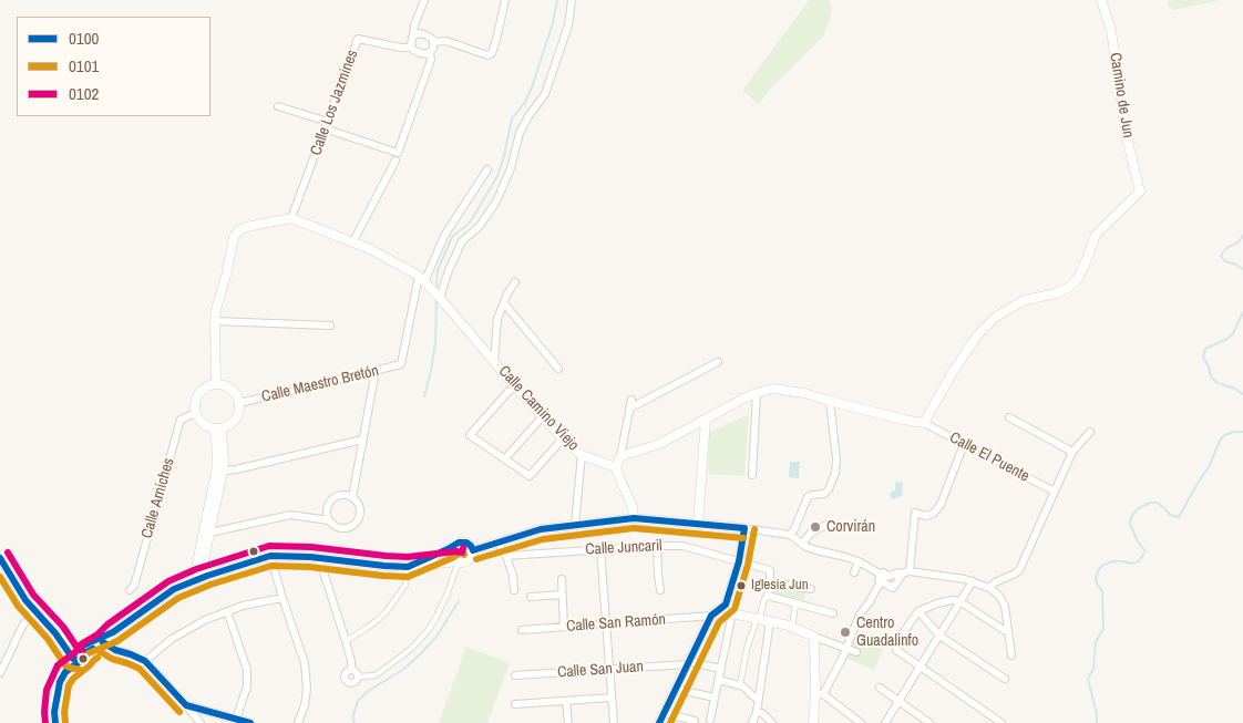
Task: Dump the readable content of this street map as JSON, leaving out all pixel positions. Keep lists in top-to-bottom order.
{
  "streets": {
    "street": [
      "Camino de Jun",
      "Calle Los Jazmines",
      "Calle Maestro Bretón",
      "Calle Camino Viejo",
      "Calle El Puente",
      "Calle Arniches",
      "Calle Juncaril",
      "Calle San Ramón",
      "Calle San Juan"
    ]
  },
  "crossings": [
    ["Camino de Jun", "Calle El Puente"],
    ["Calle Los Jazmines", "Calle Camino Viejo"],
    ["Calle Maestro Bretón", "Calle Camino Viejo"],
    ["Calle Maestro Bretón", "Calle Arniches"]
  ],
  "places": ["Corvirán", "Iglesia Jun", "Centro Guadalinfo"],
  "lines": ["transit line 0100", "transit line 0101", "transit line 0102"],
  "legend": ["0100", "0101", "0102"]
}
